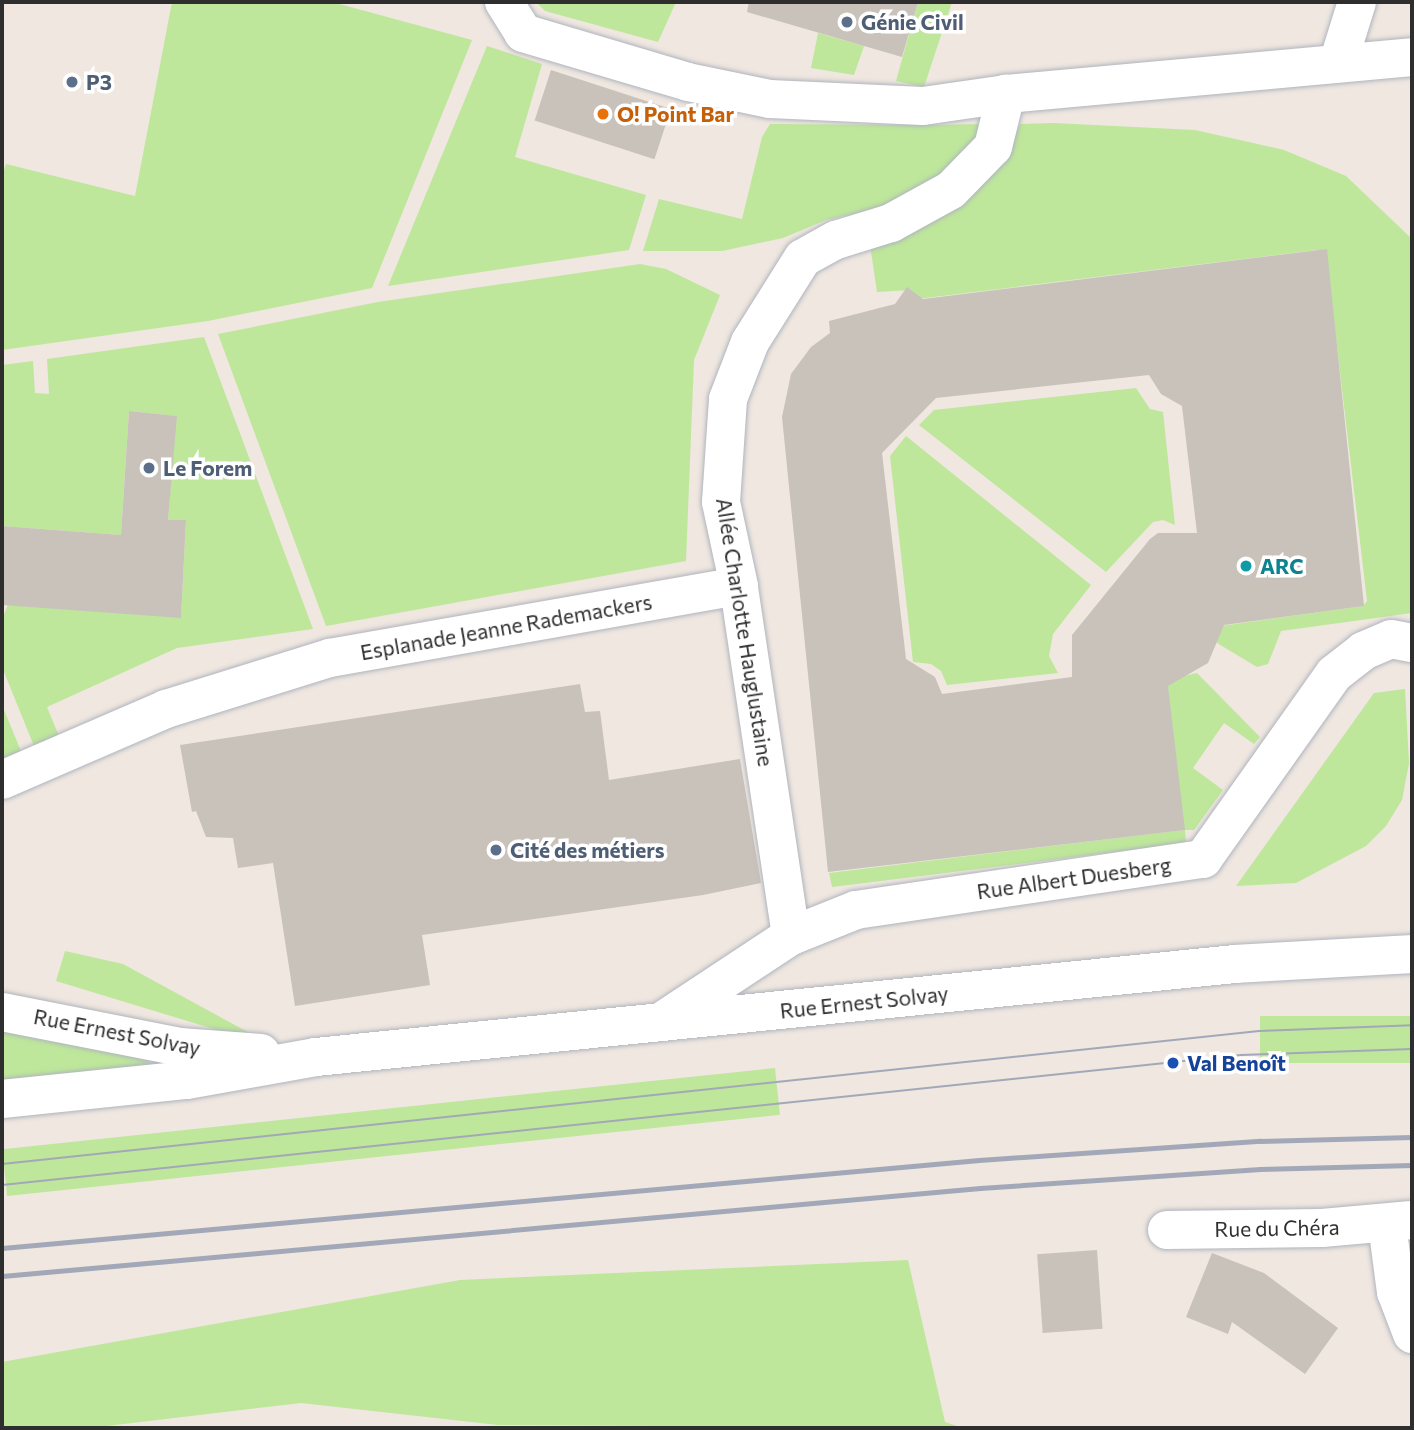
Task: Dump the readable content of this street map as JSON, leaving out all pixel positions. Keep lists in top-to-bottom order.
{
  "streets": {
    "street": [
      "Esplanade Jeanne Rademackers",
      "Allée Charlotte Hauglustaine",
      "Rue Albert Duesberg",
      "Rue Ernest Solvay",
      "Rue du Chéra"
    ]
  },
  "crossings": [
    ["Esplanade Jeanne Rademackers", "Allée Charlotte Hauglustaine"],
    ["Allée Charlotte Hauglustaine", "Rue Albert Duesberg"],
    ["Rue Albert Duesberg", "Rue Ernest Solvay"]
  ],
  "places": [
    "Génie Civil",
    "P3",
    "O! Point Bar",
    "Le Forem",
    "ARC",
    "Cité des métiers",
    "Val Benoît"
  ]
}
